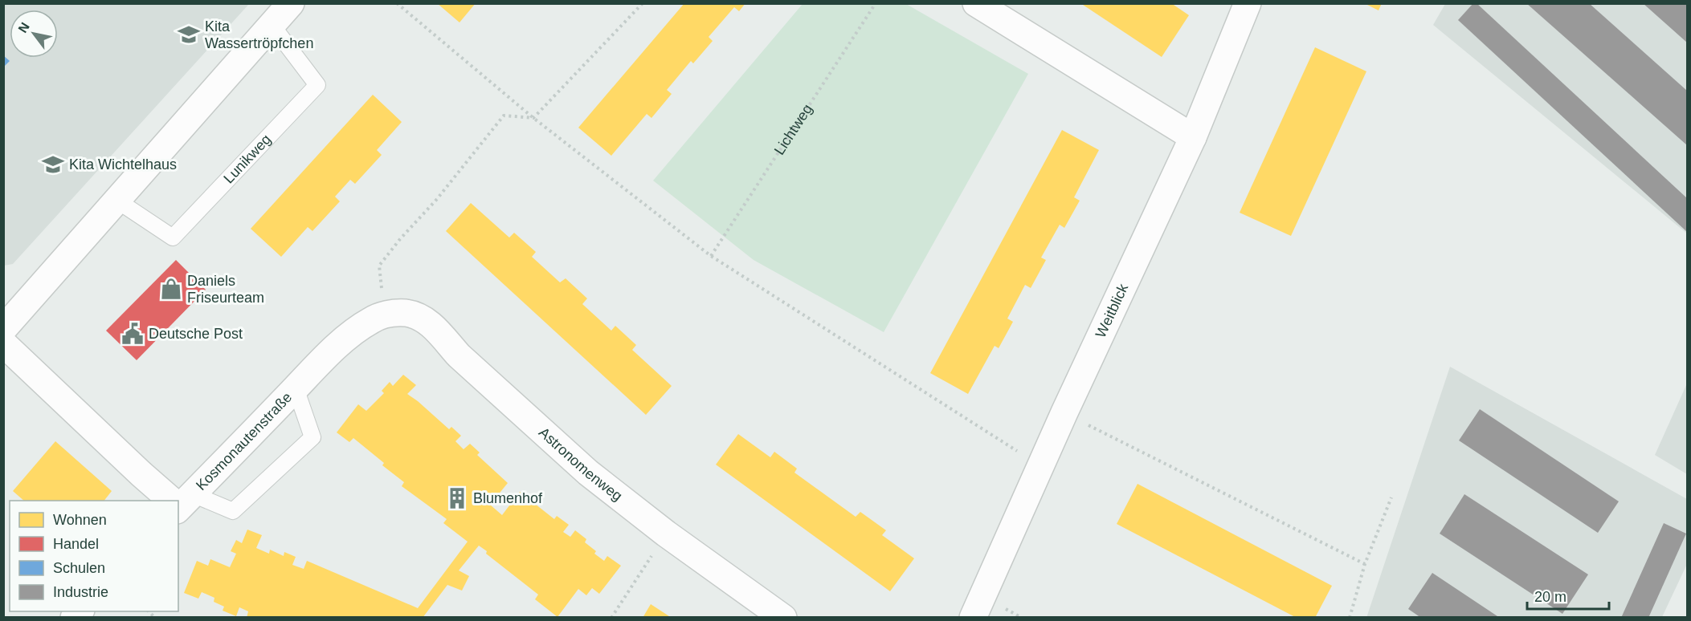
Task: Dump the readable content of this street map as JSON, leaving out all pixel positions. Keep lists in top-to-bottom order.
{
  "streets": {
    "street": ["Weitblick", "Kosmonautenstraße", "Astronomenweg"],
    "lane": ["Lunikweg"],
    "path": ["Lichtweg"]
  },
  "crossings": [
    ["Kosmonautenstraße", "Astronomenweg"]
  ],
  "places": {
    "school or university": ["Kita Wassertröpfchen", "Kita Wichtelhaus"],
    "shop": ["Daniels Friseurteam"],
    "public building": ["Deutsche Post"],
    "building": ["Blumenhof"]
  },
  "legend": [
    "Wohnen",
    "Handel",
    "Schulen",
    "Industrie"
  ],
  "scale_bar": "20 m",
  "north": "top left"
}
